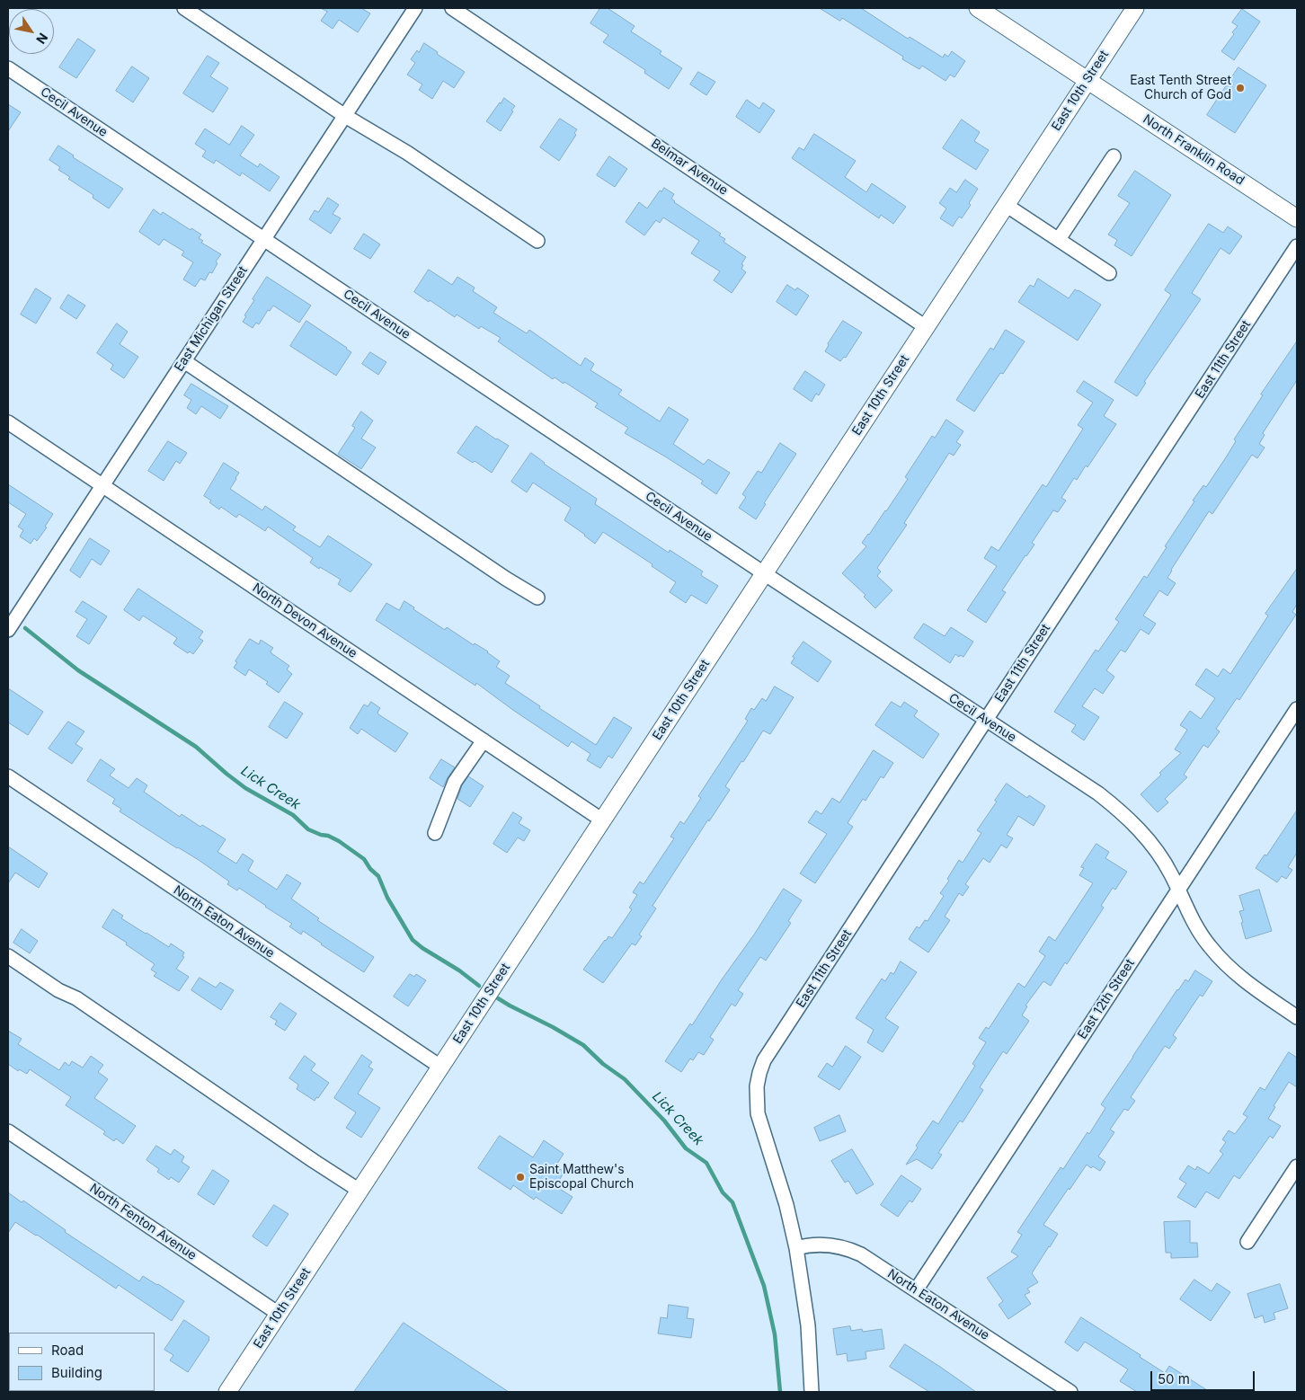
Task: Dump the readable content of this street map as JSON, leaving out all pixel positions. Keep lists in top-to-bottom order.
{
  "streets": {
    "main road": ["East 10th Street", "North Franklin Road"],
    "street": [
      "Cecil Avenue",
      "Belmar Avenue",
      "East Michigan Street",
      "East 11th Street",
      "North Devon Avenue",
      "North Eaton Avenue",
      "East 12th Street",
      "North Fenton Avenue"
    ]
  },
  "crossings": [
    ["East 10th Street", "Cecil Avenue"],
    ["East 10th Street", "North Franklin Road"],
    ["East 10th Street", "Belmar Avenue"],
    ["East 10th Street", "North Devon Avenue"],
    ["East 10th Street", "North Eaton Avenue"],
    ["East 10th Street", "North Fenton Avenue"],
    ["Cecil Avenue", "East Michigan Street"],
    ["Cecil Avenue", "East 11th Street"],
    ["Cecil Avenue", "East 12th Street"],
    ["East Michigan Street", "North Devon Avenue"],
    ["East 11th Street", "North Eaton Avenue"],
    ["North Eaton Avenue", "East 12th Street"]
  ],
  "water": ["Lick Creek"],
  "places": ["East Tenth Street Church of God", "Saint Matthew's Episcopal Church"],
  "legend": ["Road", "Building"],
  "scale_bar": "50 m",
  "north": "bottom right"
}
